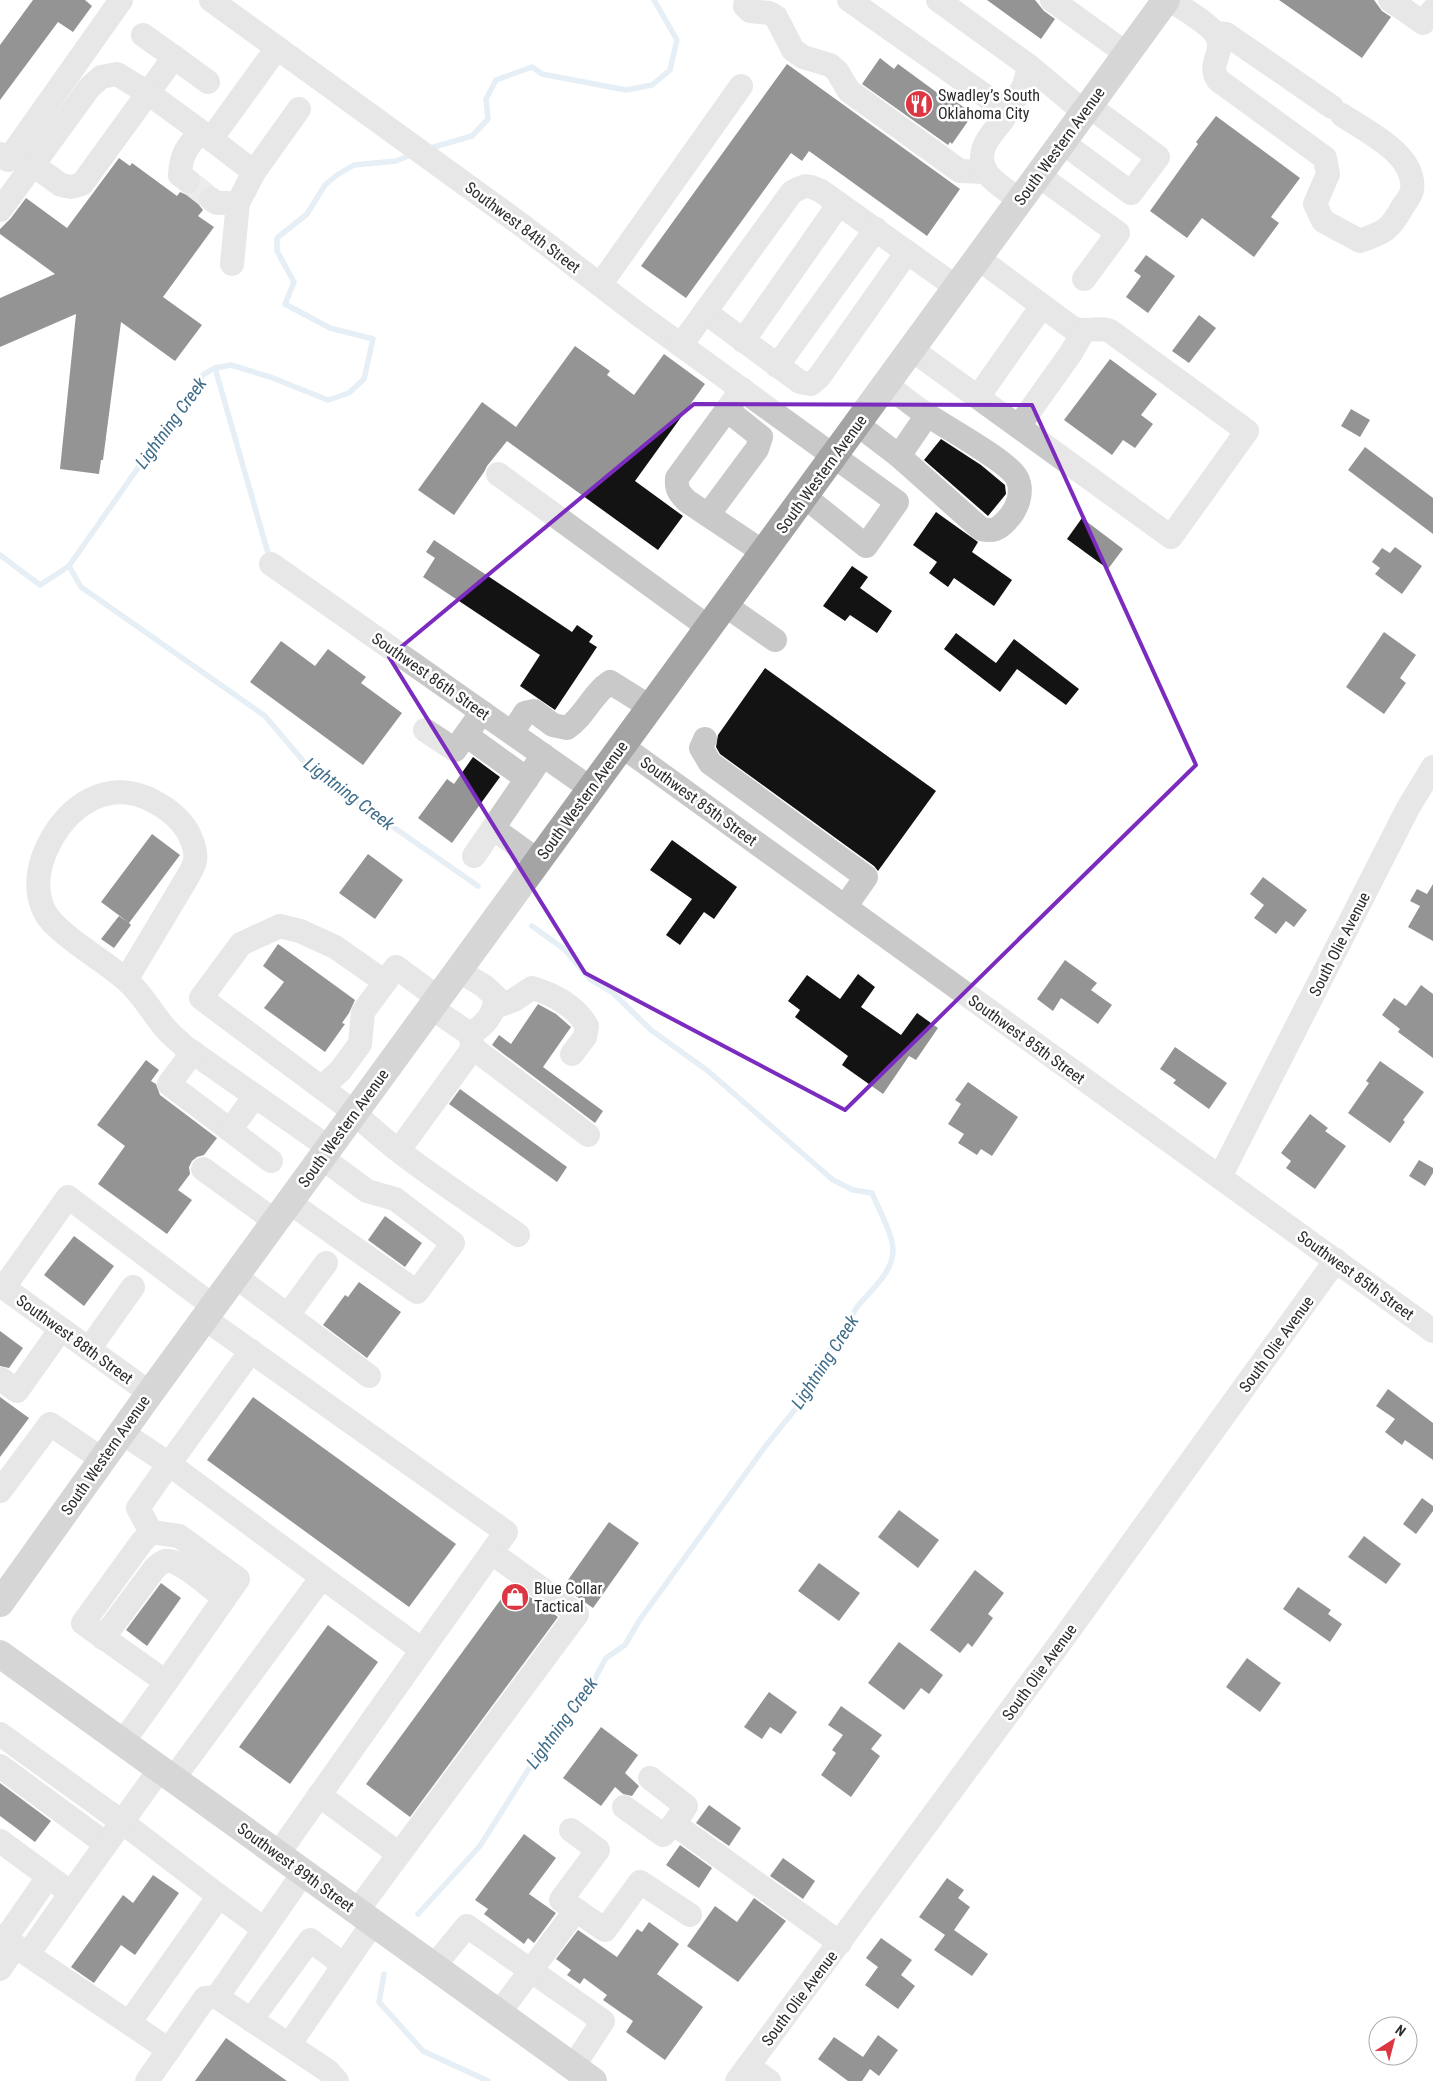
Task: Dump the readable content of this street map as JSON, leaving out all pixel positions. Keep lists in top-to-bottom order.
{
  "streets": {
    "main road": ["South Western Avenue", "Southwest 89th Street"],
    "street": [
      "Southwest 84th Street",
      "Southwest 86th Street",
      "Southwest 85th Street",
      "South Olie Avenue",
      "Southwest 88th Street"
    ]
  },
  "crossings": [
    ["South Western Avenue", "Southwest 84th Street"],
    ["South Western Avenue", "Southwest 86th Street"],
    ["South Western Avenue", "Southwest 85th Street"],
    ["South Western Avenue", "Southwest 88th Street"],
    ["Southwest 85th Street", "South Olie Avenue"]
  ],
  "water": ["Lightning Creek"],
  "places": {
    "restaurant": ["Swadley’s South Oklahoma City"],
    "shop": ["Blue Collar Tactical"]
  },
  "north": "top right"
}
